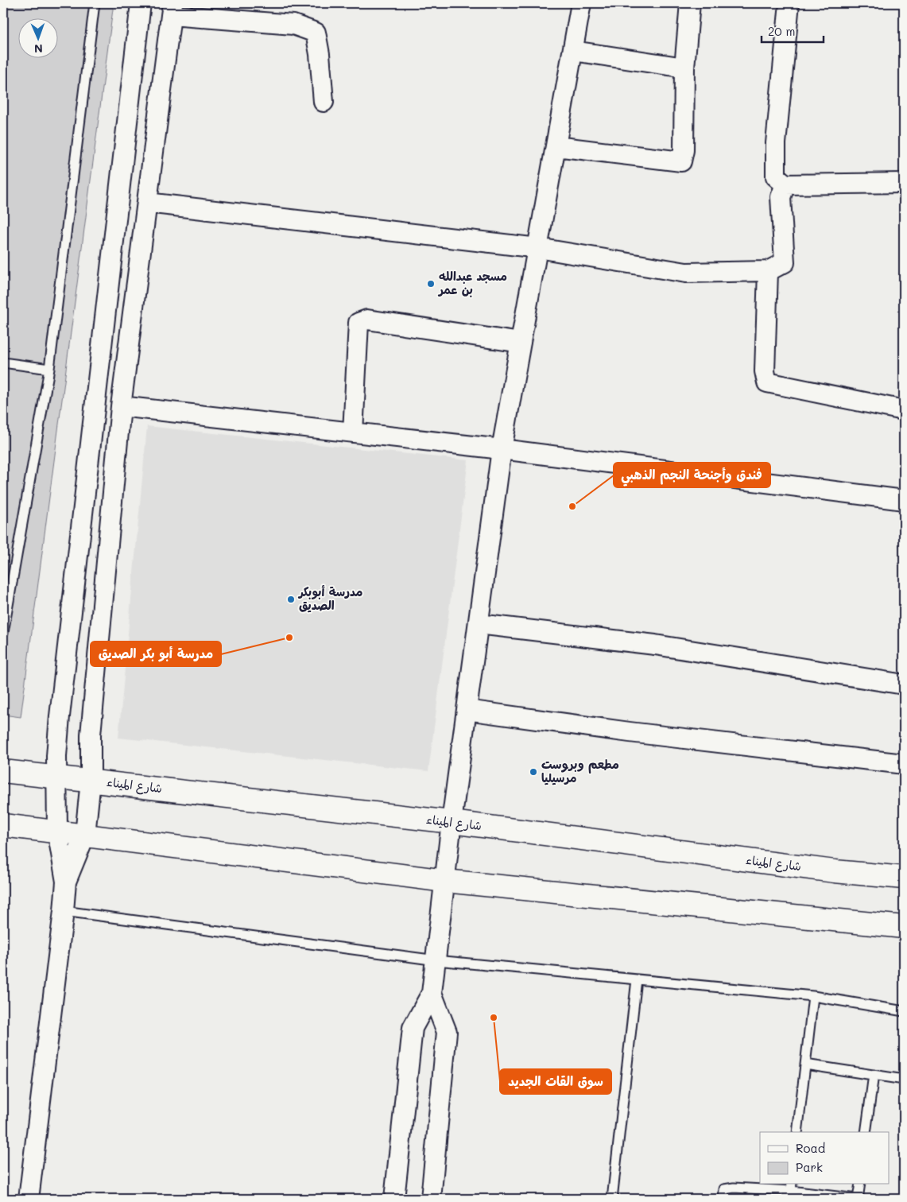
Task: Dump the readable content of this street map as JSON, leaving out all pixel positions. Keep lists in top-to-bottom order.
{
  "streets": {
    "highway": ["شارع الميناء"]
  },
  "places": [
    "مسجد عبدالله بن عمر",
    "فندق وأجنحة النجم الذهبي",
    "مدرسة أبوبكر الصديق",
    "مدرسة أبو بكر الصديق",
    "مطعم وبروست مرسيليا",
    "سوق القات الجديد"
  ],
  "legend": ["Road", "Park"],
  "scale_bar": "20 m",
  "north": "bottom"
}
